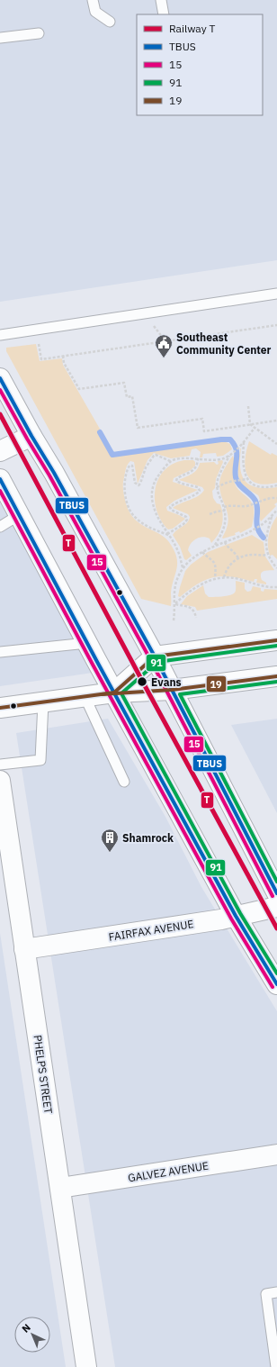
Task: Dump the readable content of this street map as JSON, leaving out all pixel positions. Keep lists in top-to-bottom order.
{
  "streets": {
    "main road": ["FAIRFAX AVENUE", "PHELPS STREET", "GALVEZ AVENUE"]
  },
  "crossings": [
    ["FAIRFAX AVENUE", "PHELPS STREET"],
    ["PHELPS STREET", "GALVEZ AVENUE"]
  ],
  "places": {
    "public building": ["Southeast Community Center"],
    "other": ["Evans"],
    "building": ["Shamrock"]
  },
  "lines": [
    "transit line TBUS",
    "transit line 15",
    "rail line T",
    "transit line 19",
    "transit line 91"
  ],
  "legend": [
    "Railway T",
    "TBUS",
    "15",
    "91",
    "19"
  ],
  "north": "top left"
}
